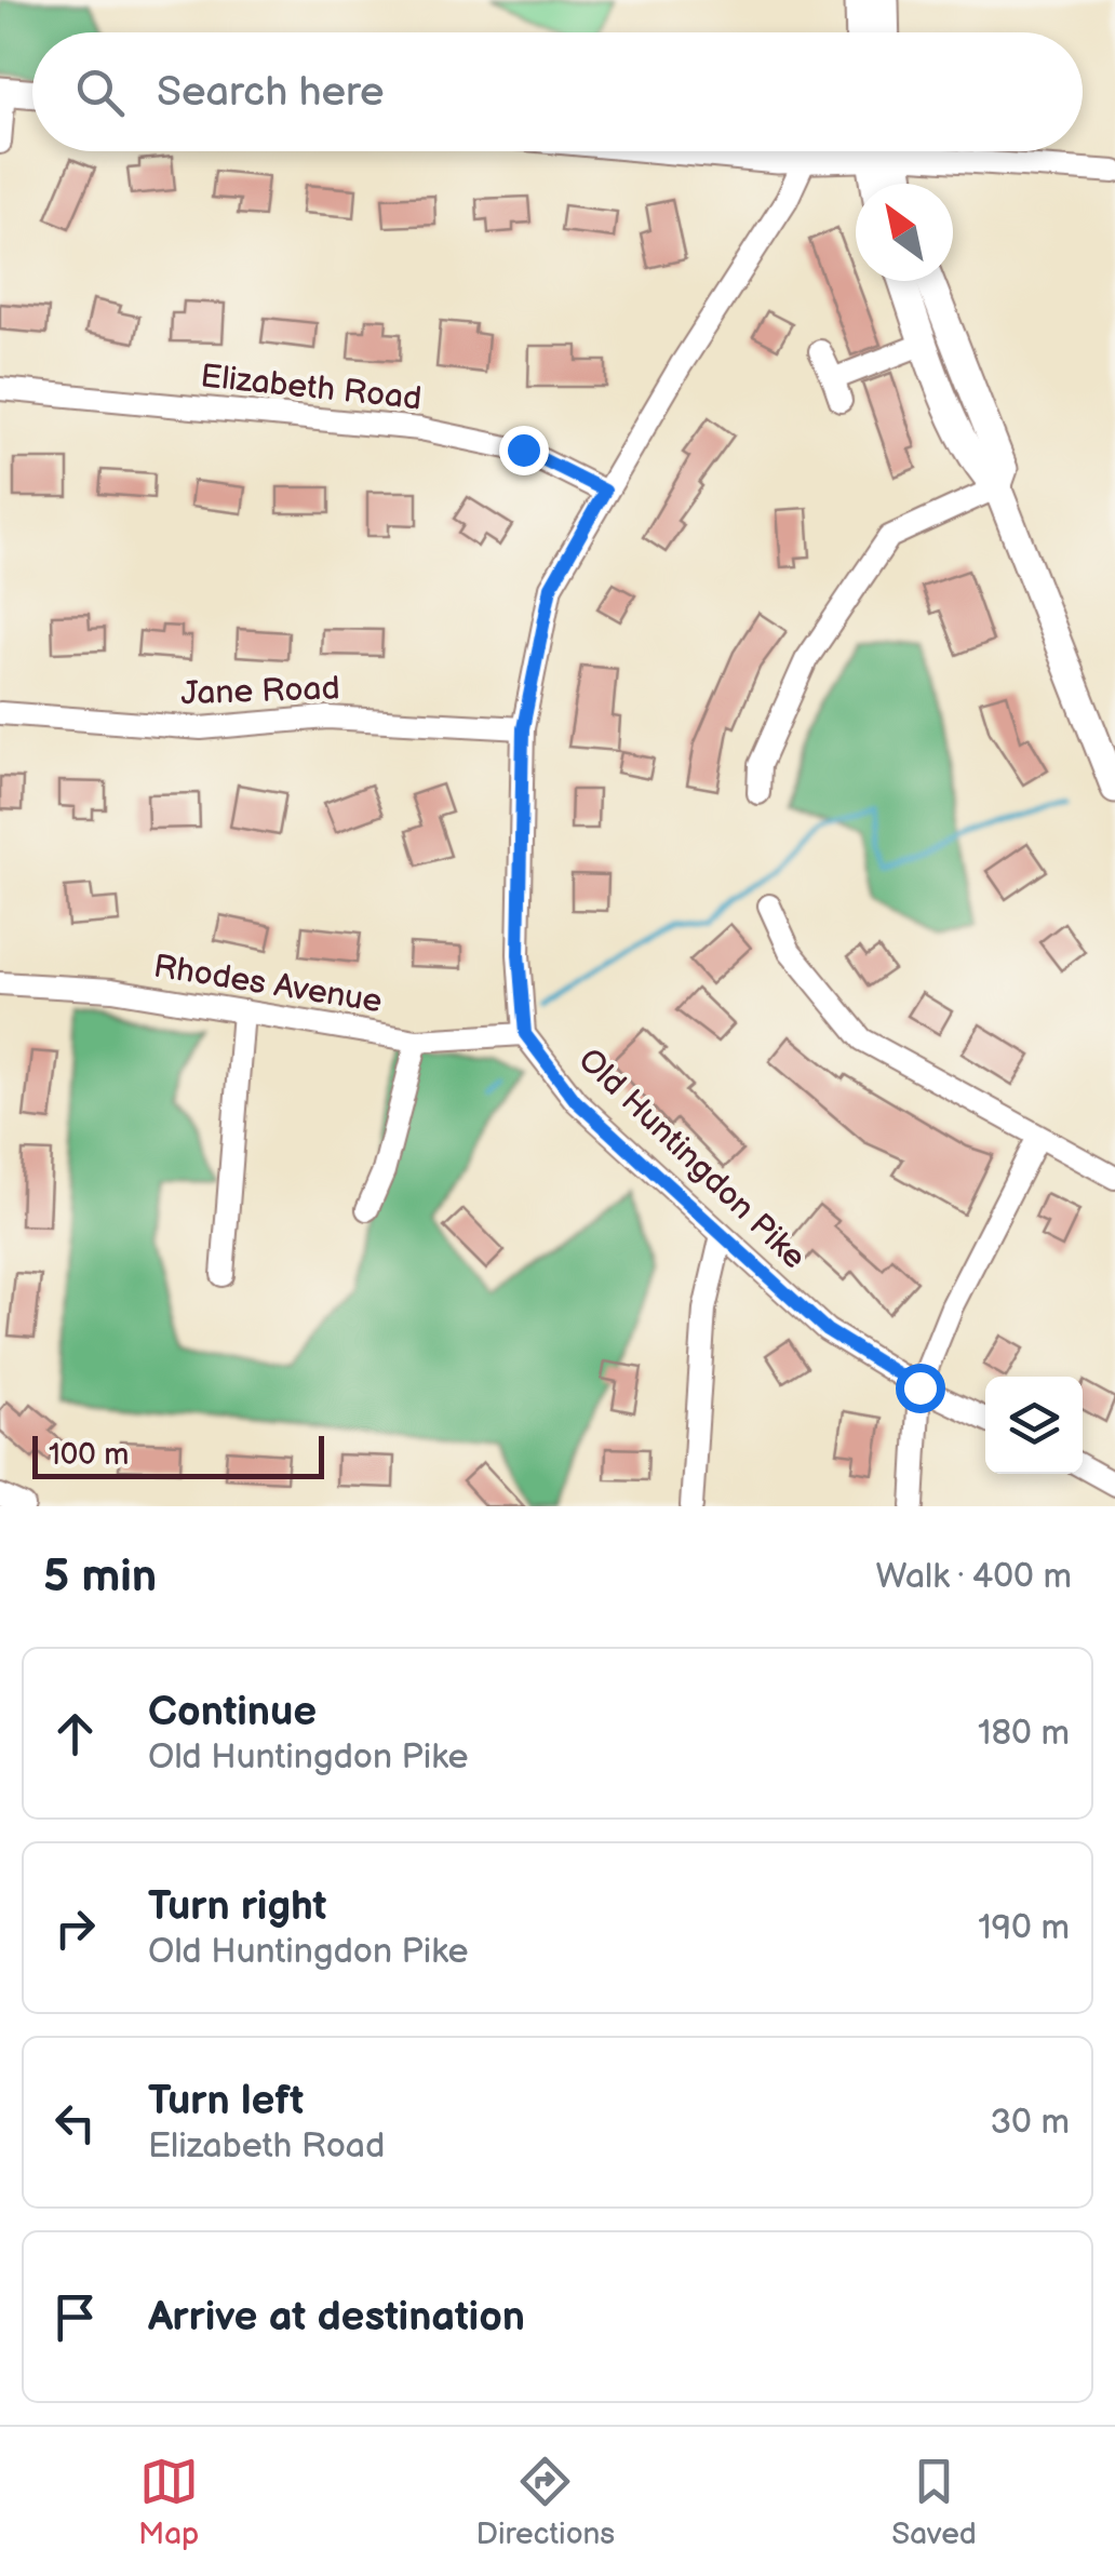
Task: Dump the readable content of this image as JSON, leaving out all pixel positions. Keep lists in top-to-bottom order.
{
  "streets": {
    "street": [
      "Elizabeth Road",
      "Jane Road",
      "Rhodes Avenue",
      "Old Huntingdon Pike"
    ]
  },
  "crossings": [
    ["Rhodes Avenue", "Old Huntingdon Pike"]
  ],
  "scale_bar": "100 m",
  "north": "top left",
  "page": {
    "search": "Search here",
    "scale": "100 m",
    "heading": ["5 min", "Walk · 400 m"],
    "list": [
      ["Continue", "Old Huntingdon Pike", "180 m"],
      ["Turn right", "Old Huntingdon Pike", "190 m"],
      ["Turn left", "Elizabeth Road", "30 m"],
      "Arrive at destination"
    ],
    "nav": ["Map", "Directions", "Saved"]
  }
}
